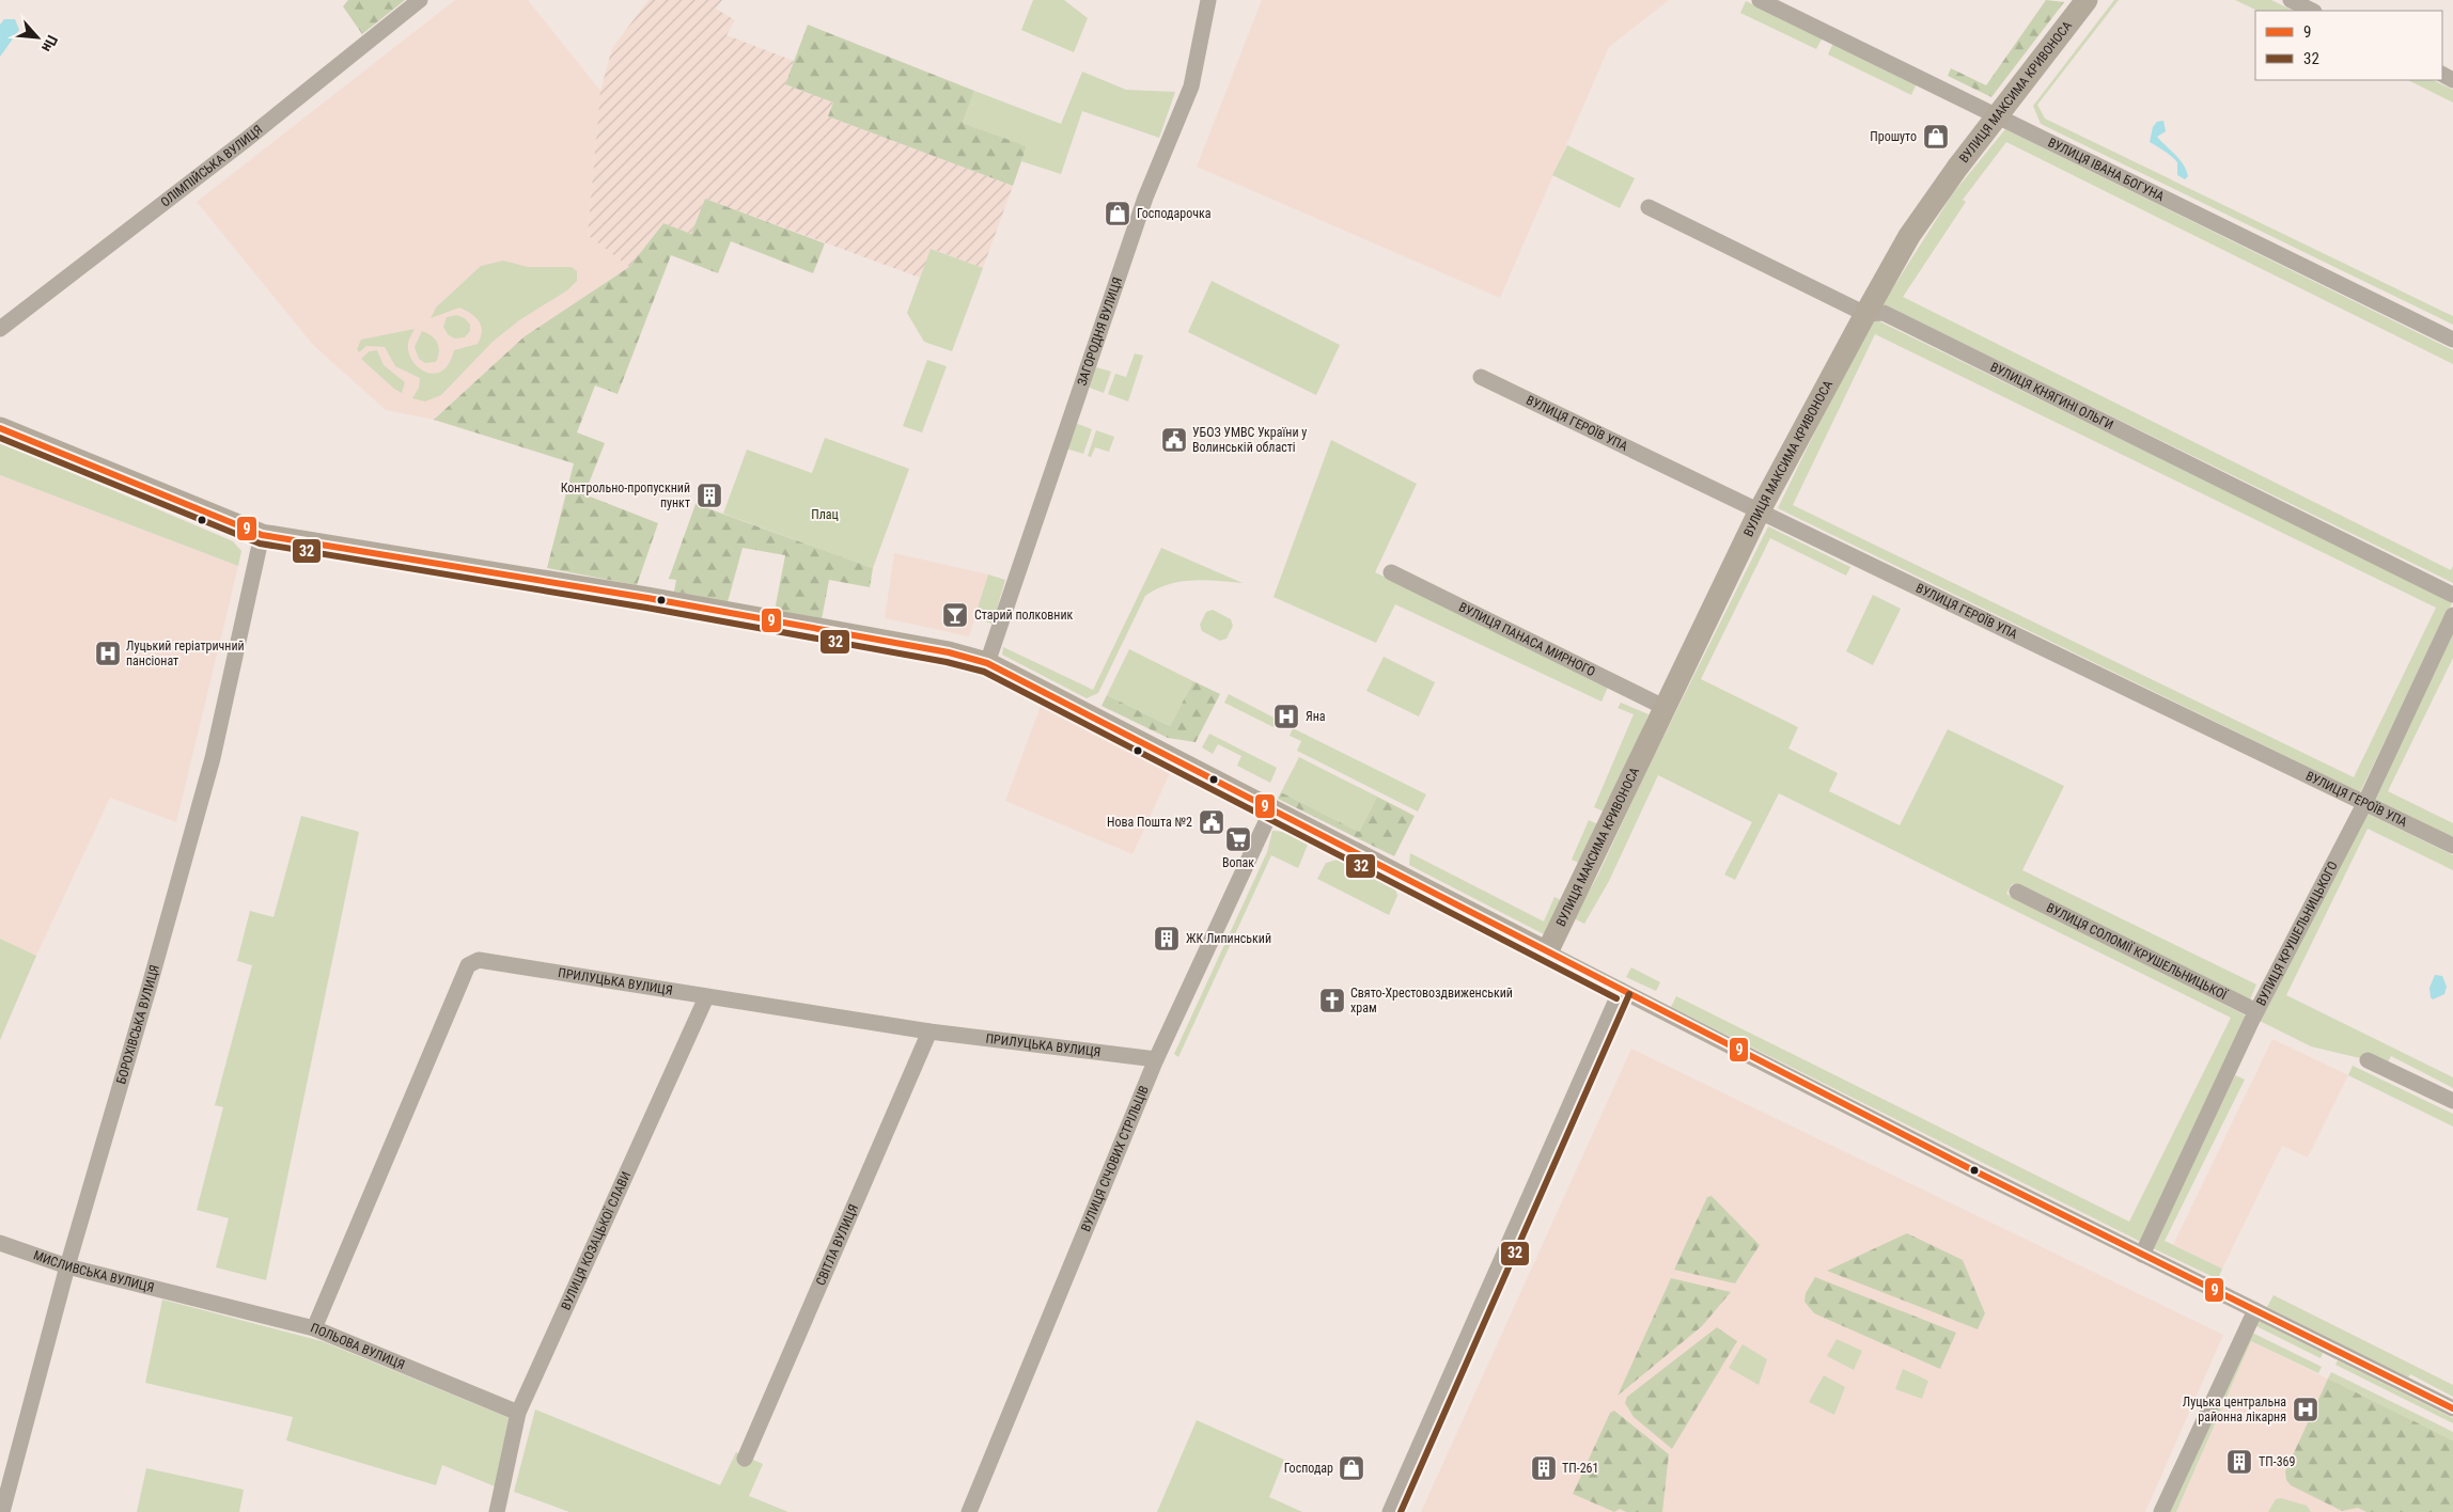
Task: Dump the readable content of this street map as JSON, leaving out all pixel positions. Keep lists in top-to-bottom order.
{
  "streets": {
    "street": [
      "ВУЛИЦЯ МАКСИМА КРИВОНОСА",
      "ОЛІМПІЙСЬКА ВУЛИЦЯ",
      "ВУЛИЦЯ ІВАНА БОГУНА",
      "ЗАГОРОДНЯ ВУЛИЦЯ",
      "ВУЛИЦЯ КНЯГИНІ ОЛЬГИ",
      "ВУЛИЦЯ ГЕРОЇВ УПА",
      "ВУЛИЦЯ ПАНАСА МИРНОГО",
      "ВУЛИЦЯ КРУШЕЛЬНИЦЬКОГО",
      "ВУЛИЦЯ СОЛОМІЇ КРУШЕЛЬНИЦЬКОЇ",
      "ПРИЛУЦЬКА ВУЛИЦЯ",
      "БОРОХІВСЬКА ВУЛИЦЯ",
      "ВУЛИЦЯ СІЧОВИХ СТРІЛЬЦІВ",
      "ВУЛИЦЯ КОЗАЦЬКОЇ СЛАВИ",
      "СВІТЛА ВУЛИЦЯ",
      "МИСЛИВСЬКА ВУЛИЦЯ",
      "ПОЛЬОВА ВУЛИЦЯ"
    ]
  },
  "crossings": [
    ["ВУЛИЦЯ МАКСИМА КРИВОНОСА", "ВУЛИЦЯ ІВАНА БОГУНА"],
    ["ВУЛИЦЯ МАКСИМА КРИВОНОСА", "ВУЛИЦЯ КНЯГИНІ ОЛЬГИ"],
    ["ВУЛИЦЯ МАКСИМА КРИВОНОСА", "ВУЛИЦЯ ГЕРОЇВ УПА"],
    ["ВУЛИЦЯ МАКСИМА КРИВОНОСА", "ВУЛИЦЯ ПАНАСА МИРНОГО"],
    ["ВУЛИЦЯ ГЕРОЇВ УПА", "ВУЛИЦЯ КРУШЕЛЬНИЦЬКОГО"],
    ["ВУЛИЦЯ КРУШЕЛЬНИЦЬКОГО", "ВУЛИЦЯ СОЛОМІЇ КРУШЕЛЬНИЦЬКОЇ"],
    ["ПРИЛУЦЬКА ВУЛИЦЯ", "ВУЛИЦЯ СІЧОВИХ СТРІЛЬЦІВ"],
    ["ПРИЛУЦЬКА ВУЛИЦЯ", "ВУЛИЦЯ КОЗАЦЬКОЇ СЛАВИ"],
    ["ПРИЛУЦЬКА ВУЛИЦЯ", "СВІТЛА ВУЛИЦЯ"],
    ["ПРИЛУЦЬКА ВУЛИЦЯ", "ПОЛЬОВА ВУЛИЦЯ"],
    ["БОРОХІВСЬКА ВУЛИЦЯ", "МИСЛИВСЬКА ВУЛИЦЯ"],
    ["ВУЛИЦЯ КОЗАЦЬКОЇ СЛАВИ", "ПОЛЬОВА ВУЛИЦЯ"],
    ["МИСЛИВСЬКА ВУЛИЦЯ", "ПОЛЬОВА ВУЛИЦЯ"]
  ],
  "parks": ["Плац"],
  "places": {
    "shop": ["Прошуто", "Господарочка", "Господар"],
    "public building": ["УБОЗ УМВС України у Волинськiй області", "Нова Пошта №2"],
    "building": [
      "Контрольно-пропускний пункт",
      "ЖК Липинський",
      "ТП-369",
      "ТП-261"
    ],
    "bar": ["Старий полковник"],
    "hospital": ["Луцький геріатричний пансіонат", "Яна", "Луцька центральна районна лікарня"],
    "supermarket": ["Вопак"],
    "church": ["Свято-Хрестовоздвиженський храм"]
  },
  "lines": ["transit line 9", "transit line 32"],
  "legend": ["9", "32"],
  "north": "bottom right"
}
